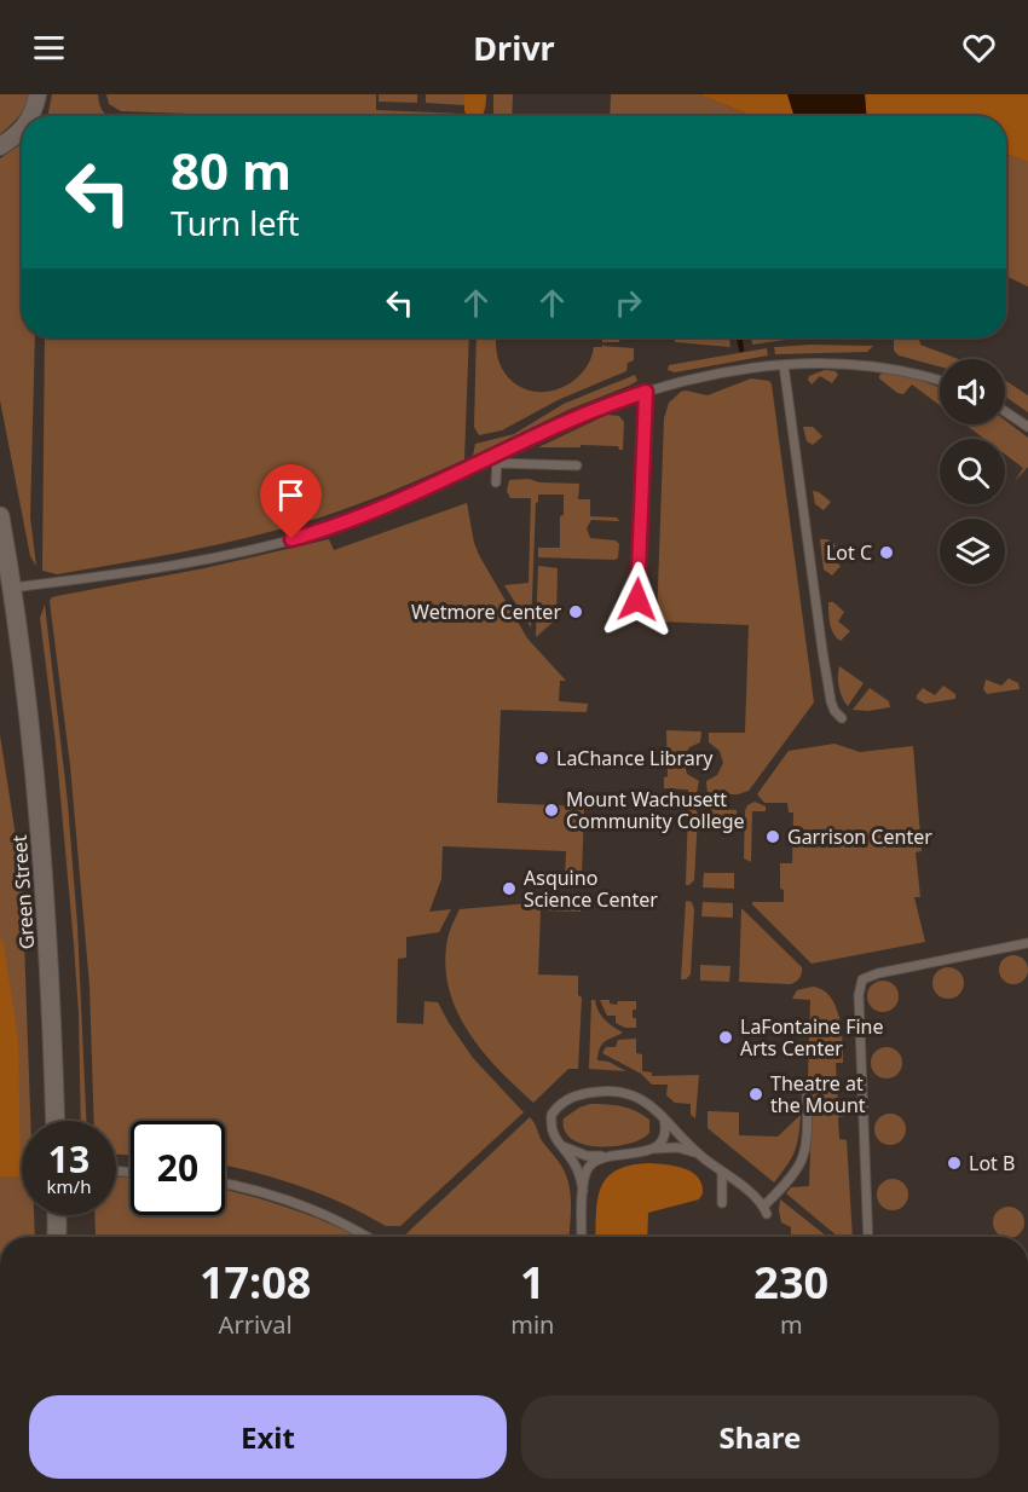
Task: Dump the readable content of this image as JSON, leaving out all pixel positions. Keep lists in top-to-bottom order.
{
  "streets": {
    "street": ["Green Street"]
  },
  "places": [
    "Lot C",
    "Wetmore Center",
    "LaChance Library",
    "Mount Wachusett Community College",
    "Garrison Center",
    "Asquino Science Center",
    "LaFontaine Fine Arts Center",
    "Theatre at the Mount",
    "Lot B"
  ],
  "page": {
    "header": "Drivr",
    "turn": ["80 m", "Turn left"],
    "speed": "13 km/h",
    "limit": "20",
    "eta": [
      "17:08",
      "Arrival",
      "1",
      "min",
      "230",
      "m"
    ],
    "buttons": ["Exit", "Share"]
  }
}
